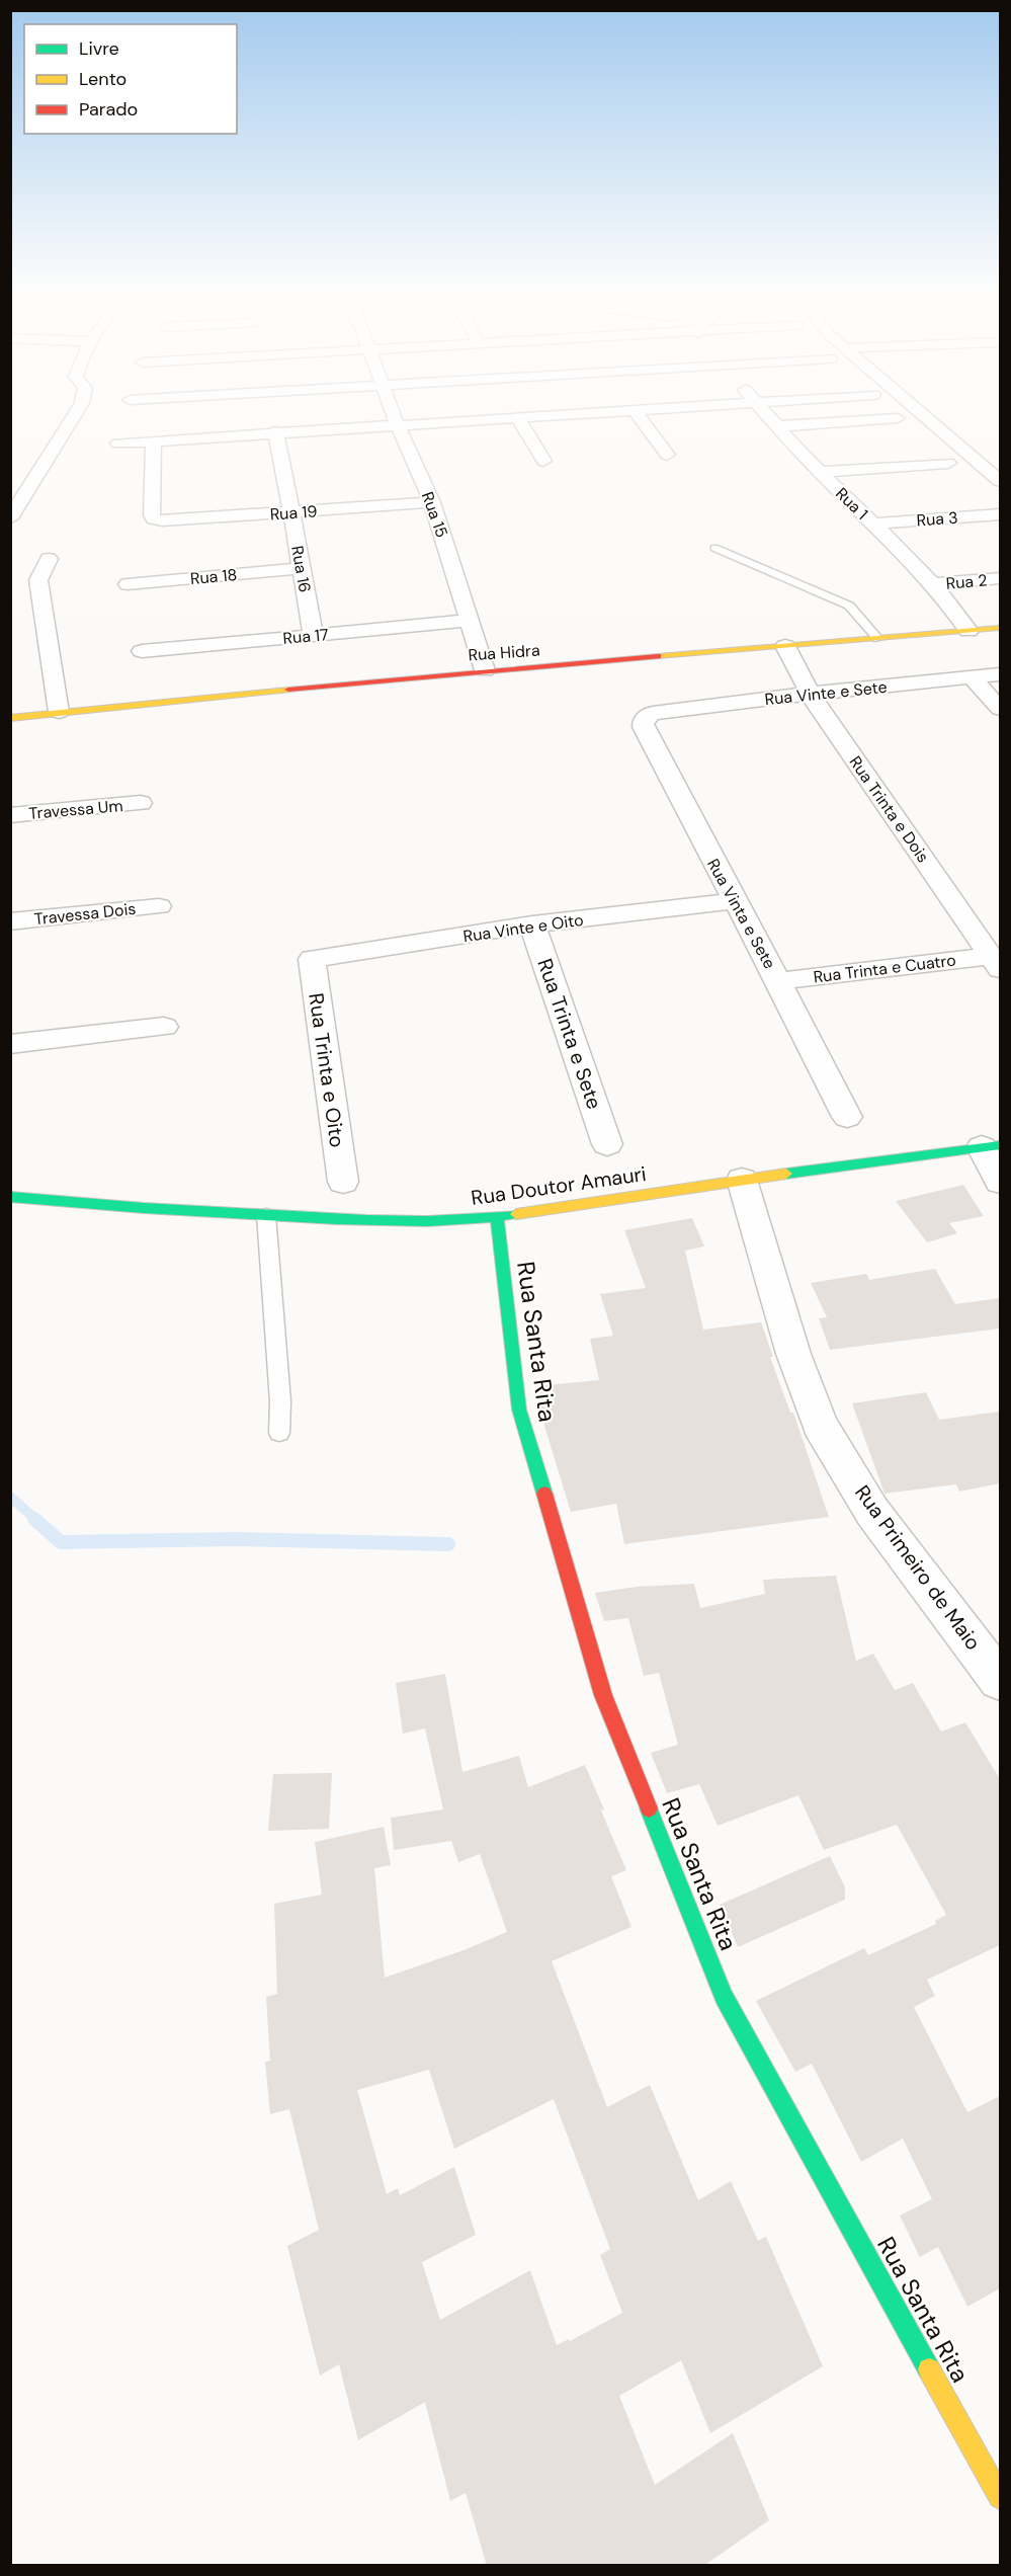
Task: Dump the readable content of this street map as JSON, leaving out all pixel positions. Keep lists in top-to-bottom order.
{
  "streets": {
    "street": [
      "Rua 1",
      "Rua 19",
      "Rua 15",
      "Rua 3",
      "Rua 16",
      "Rua 18",
      "Rua 2",
      "Rua 17",
      "Rua Hidra",
      "Rua Vinte e Sete",
      "Travessa Um",
      "Rua Trinta e Dois",
      "Travessa Dois",
      "Rua Vinta e Sete",
      "Rua Vinte e Oito",
      "Rua Trinta e Cuatro",
      "Rua Trinta e Sete",
      "Rua Trinta e Oito",
      "Rua Doutor Amauri",
      "Rua Santa Rita",
      "Rua Primeiro de Maio"
    ]
  },
  "crossings": [
    ["Rua 1", "Rua 3"],
    ["Rua 1", "Rua 2"],
    ["Rua 1", "Rua Hidra"],
    ["Rua 19", "Rua 15"],
    ["Rua 19", "Rua 16"],
    ["Rua 15", "Rua 17"],
    ["Rua 15", "Rua Hidra"],
    ["Rua 16", "Rua 18"],
    ["Rua 16", "Rua 17"],
    ["Rua Hidra", "Rua Trinta e Dois"],
    ["Rua Vinte e Sete", "Rua Trinta e Dois"],
    ["Rua Vinte e Sete", "Rua Vinta e Sete"],
    ["Rua Trinta e Dois", "Rua Trinta e Cuatro"],
    ["Rua Vinta e Sete", "Rua Vinte e Oito"],
    ["Rua Vinta e Sete", "Rua Trinta e Cuatro"],
    ["Rua Vinte e Oito", "Rua Trinta e Sete"],
    ["Rua Vinte e Oito", "Rua Trinta e Oito"],
    ["Rua Doutor Amauri", "Rua Santa Rita"],
    ["Rua Doutor Amauri", "Rua Primeiro de Maio"]
  ],
  "legend": ["Livre", "Lento", "Parado"]
}
